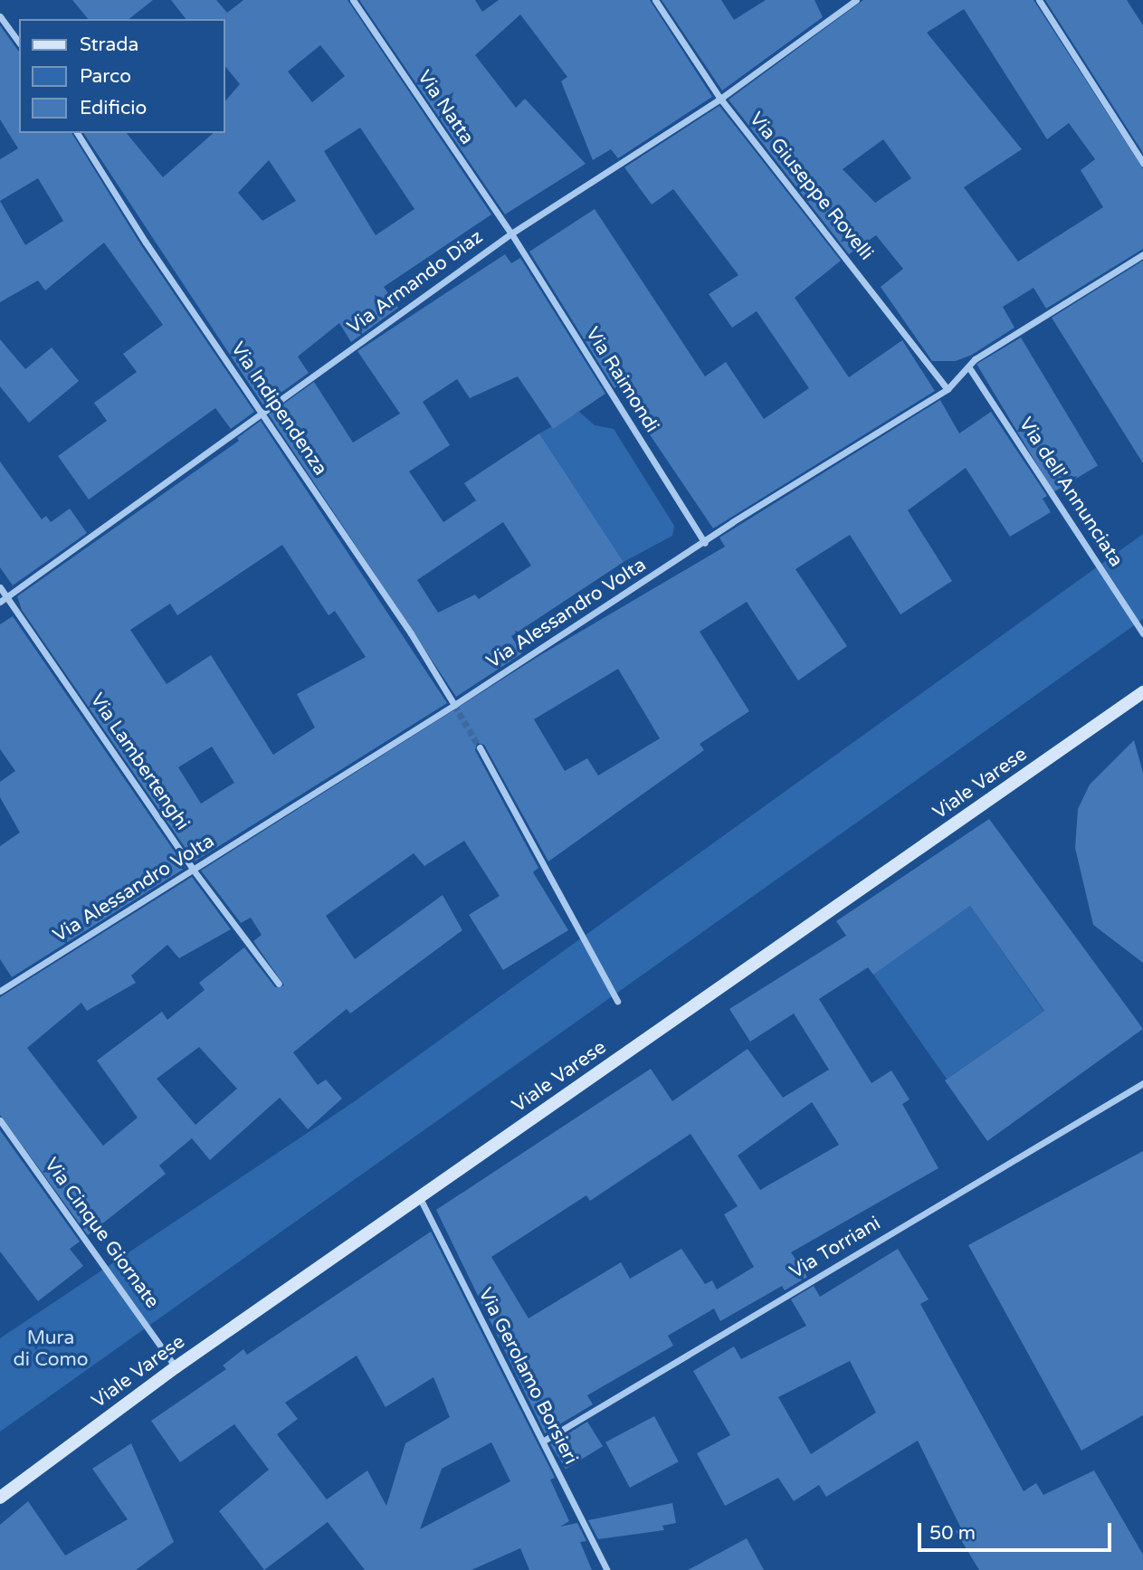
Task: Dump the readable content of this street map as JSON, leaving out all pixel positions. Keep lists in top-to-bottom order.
{
  "streets": {
    "street": [
      "Via Natta",
      "Via Giuseppe Rovelli",
      "Via Armando Diaz",
      "Via Raimondi",
      "Via Indipendenza",
      "Via dell'Annunciata",
      "Via Alessandro Volta",
      "Via Lambertenghi",
      "Viale Varese",
      "Via Cinque Giornate",
      "Via Torriani",
      "Via Gerolamo Borsieri"
    ]
  },
  "crossings": [
    ["Via Natta", "Via Armando Diaz"],
    ["Via Natta", "Via Raimondi"],
    ["Via Giuseppe Rovelli", "Via Armando Diaz"],
    ["Via Giuseppe Rovelli", "Via Alessandro Volta"],
    ["Via Armando Diaz", "Via Raimondi"],
    ["Via Armando Diaz", "Via Indipendenza"],
    ["Via Armando Diaz", "Via Lambertenghi"],
    ["Via Raimondi", "Via Alessandro Volta"],
    ["Via Indipendenza", "Via Alessandro Volta"],
    ["Via dell'Annunciata", "Via Alessandro Volta"],
    ["Via Alessandro Volta", "Via Lambertenghi"],
    ["Viale Varese", "Via Cinque Giornate"],
    ["Viale Varese", "Via Gerolamo Borsieri"],
    ["Via Torriani", "Via Gerolamo Borsieri"]
  ],
  "parks": ["Mura di Como"],
  "legend": ["Strada", "Parco", "Edificio"],
  "scale_bar": "50 m"
}
